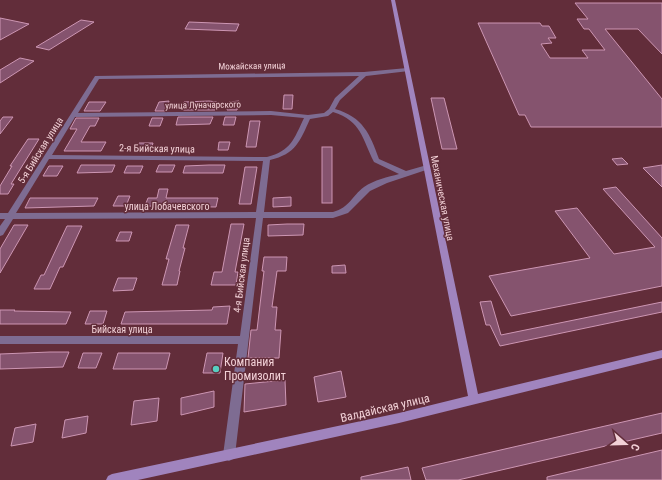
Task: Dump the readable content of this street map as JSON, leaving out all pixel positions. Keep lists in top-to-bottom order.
{
  "streets": {
    "street": [
      "Можайская улица",
      "улица Луначарского",
      "2-я Бийская улица",
      "5-я Бийская улица",
      "Механическая улица",
      "улица Лобачевского",
      "4-я Бийская улица",
      "Бийская улица",
      "Валдайская улица"
    ]
  },
  "crossings": [
    ["Можайская улица", "5-я Бийская улица"],
    ["Можайская улица", "Механическая улица"],
    ["улица Луначарского", "5-я Бийская улица"],
    ["2-я Бийская улица", "5-я Бийская улица"],
    ["2-я Бийская улица", "4-я Бийская улица"],
    ["5-я Бийская улица", "улица Лобачевского"],
    ["Механическая улица", "Валдайская улица"],
    ["улица Лобачевского", "4-я Бийская улица"],
    ["4-я Бийская улица", "Бийская улица"],
    ["4-я Бийская улица", "Валдайская улица"]
  ],
  "places": ["Компания Промизолит"],
  "north": "right"
}
